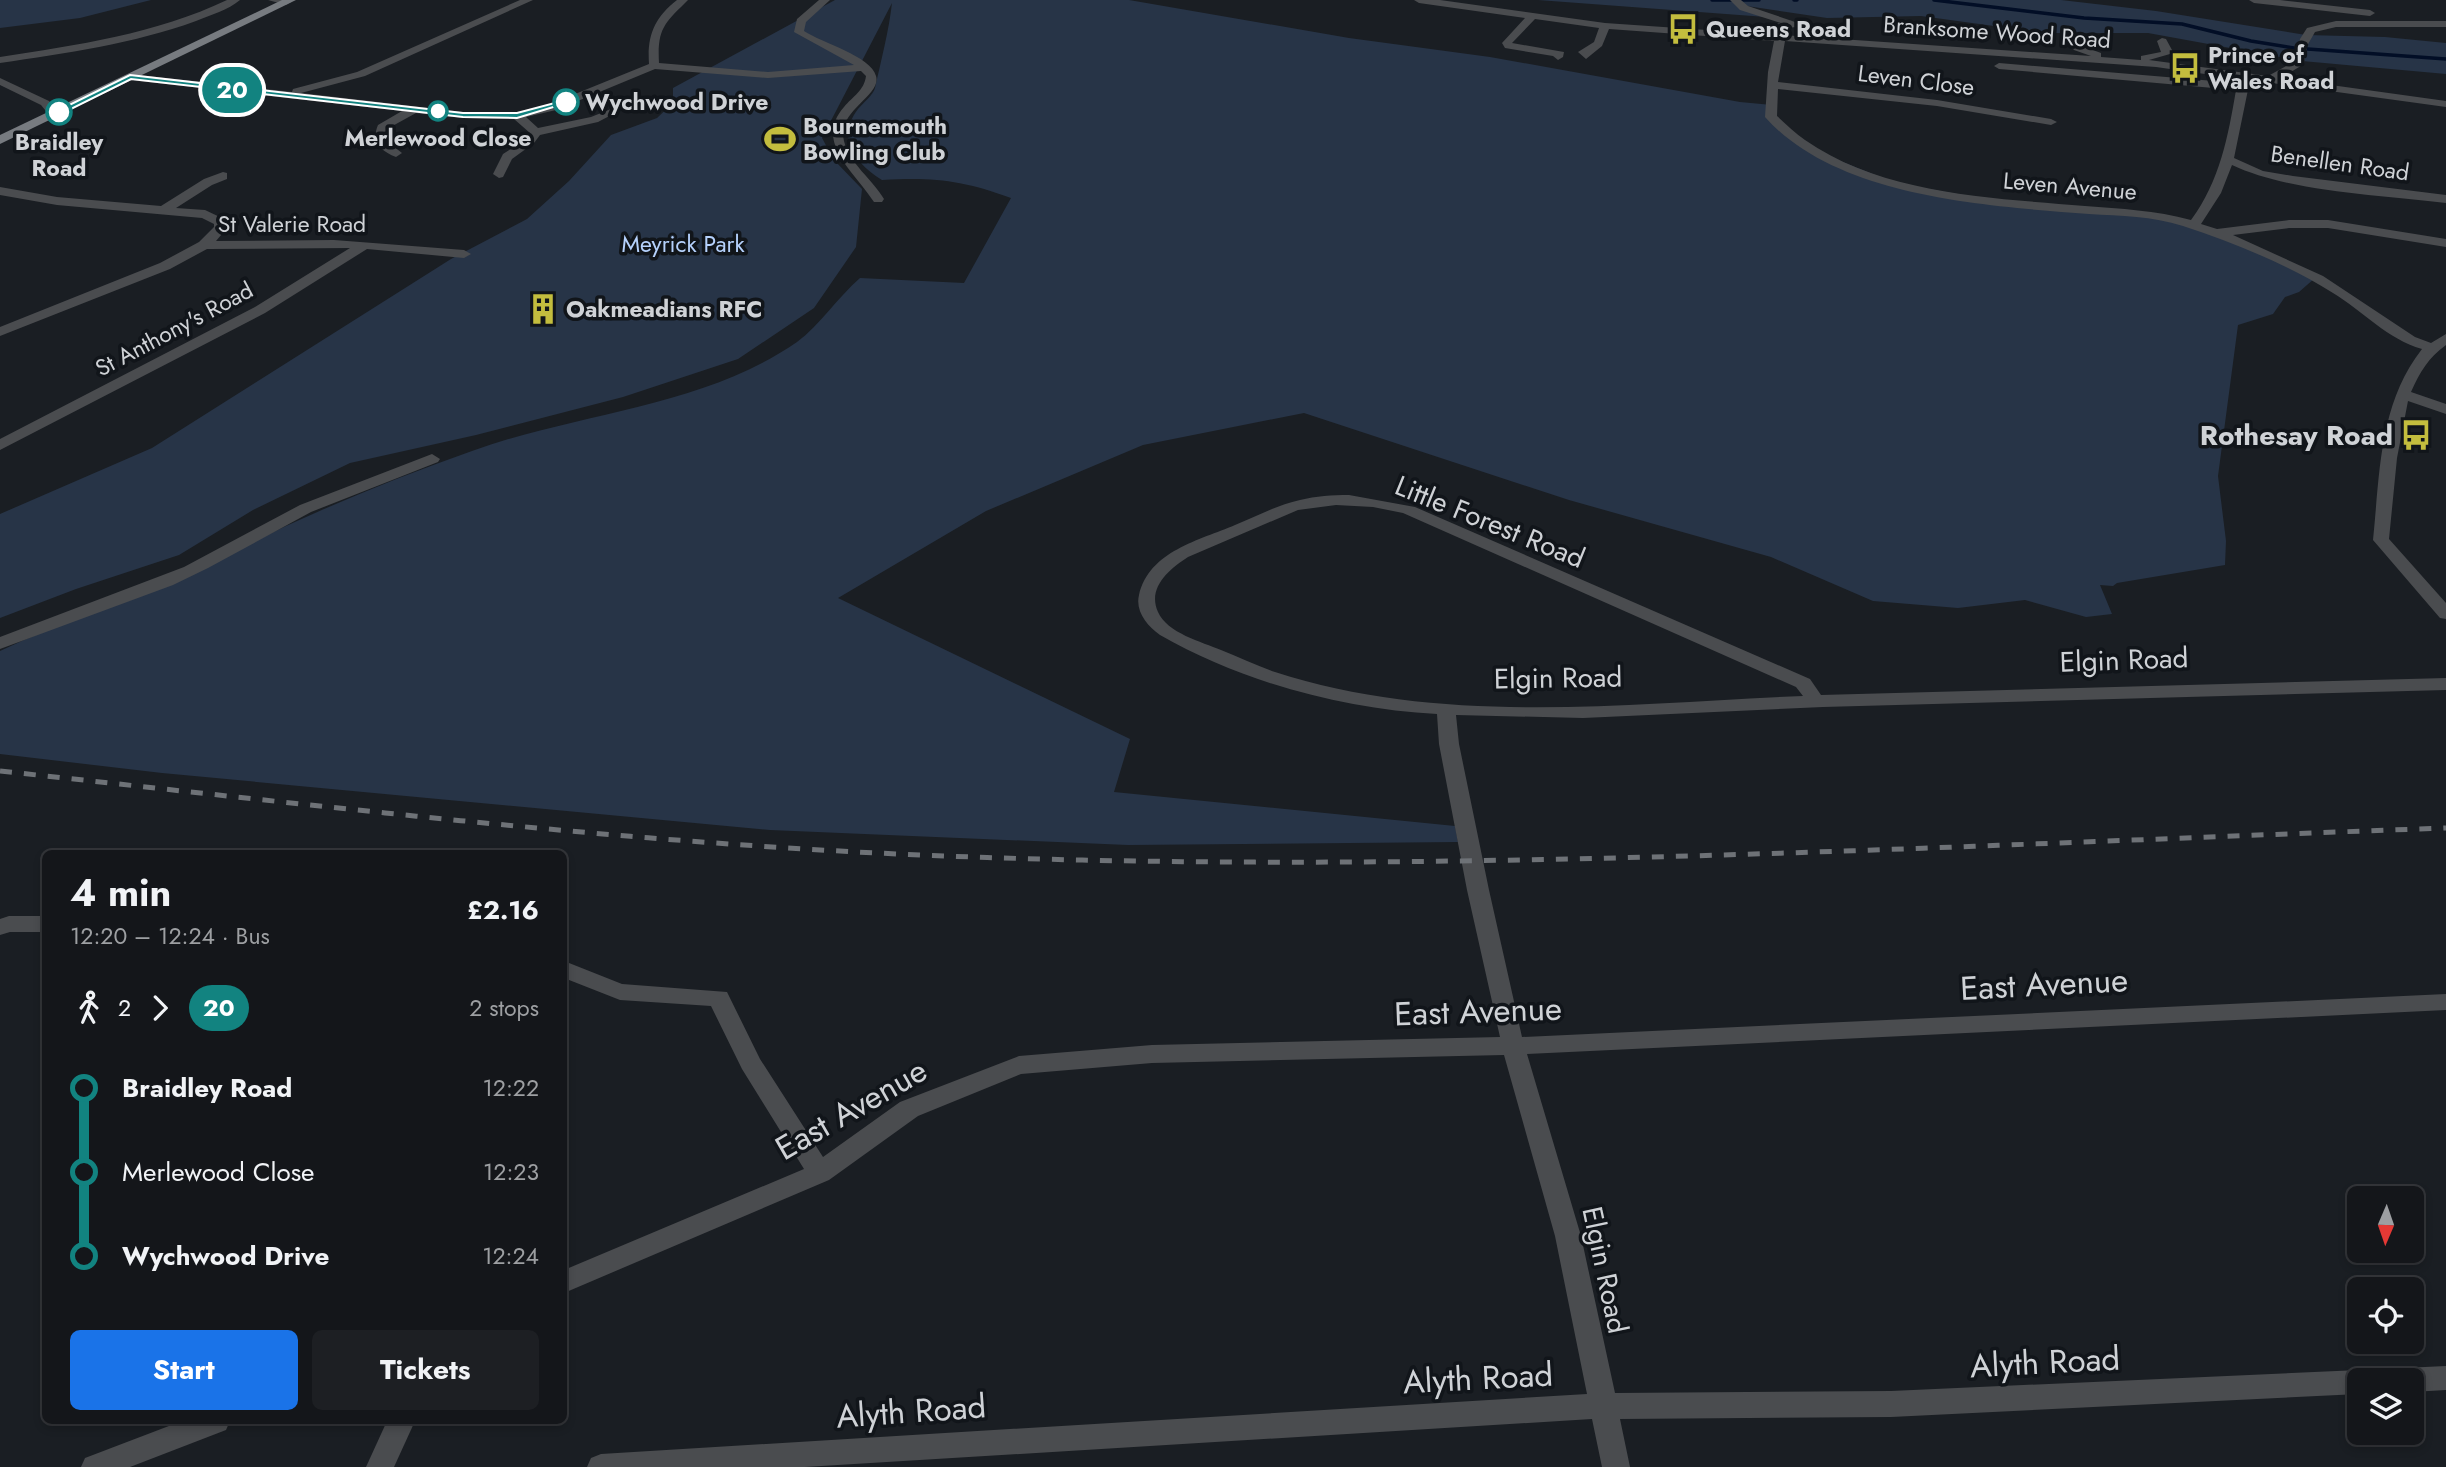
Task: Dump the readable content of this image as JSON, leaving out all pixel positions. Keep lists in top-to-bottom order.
{
  "streets": {
    "street": [
      "Branksome Wood Road",
      "Leven Close",
      "Benellen Road",
      "Leven Avenue",
      "St Valerie Road",
      "St Anthony's Road",
      "Little Forest Road",
      "Elgin Road",
      "East Avenue",
      "Alyth Road"
    ]
  },
  "crossings": [
    ["Branksome Wood Road", "Leven Avenue"],
    ["Leven Close", "Leven Avenue"],
    ["St Valerie Road", "St Anthony's Road"],
    ["Little Forest Road", "Elgin Road"],
    ["Elgin Road", "East Avenue"],
    ["Elgin Road", "Alyth Road"]
  ],
  "parks": ["Meyrick Park"],
  "places": {
    "bus stop": ["Queens Road", "Prince of Wales Road", "Rothesay Road"],
    "other": ["Wychwood Drive", "Merlewood Close", "Braidley Road"],
    "sports": ["Bournemouth Bowling Club"],
    "building": ["Oakmeadians RFC"]
  },
  "lines": ["bus line 20"],
  "north": "bottom",
  "page": {
    "on_map": "20",
    "heading": ["4 min", "12:20 – 12:24 · Bus", "£2.16"],
    "legs": ["2", "20", "2 stops"],
    "list": [
      {
        "name": "Braidley Road",
        "value": "12:22"
      },
      {
        "name": "Merlewood Close",
        "value": "12:23"
      },
      {
        "name": "Wychwood Drive",
        "value": "12:24"
      }
    ],
    "buttons": ["Start", "Tickets"]
  }
}
